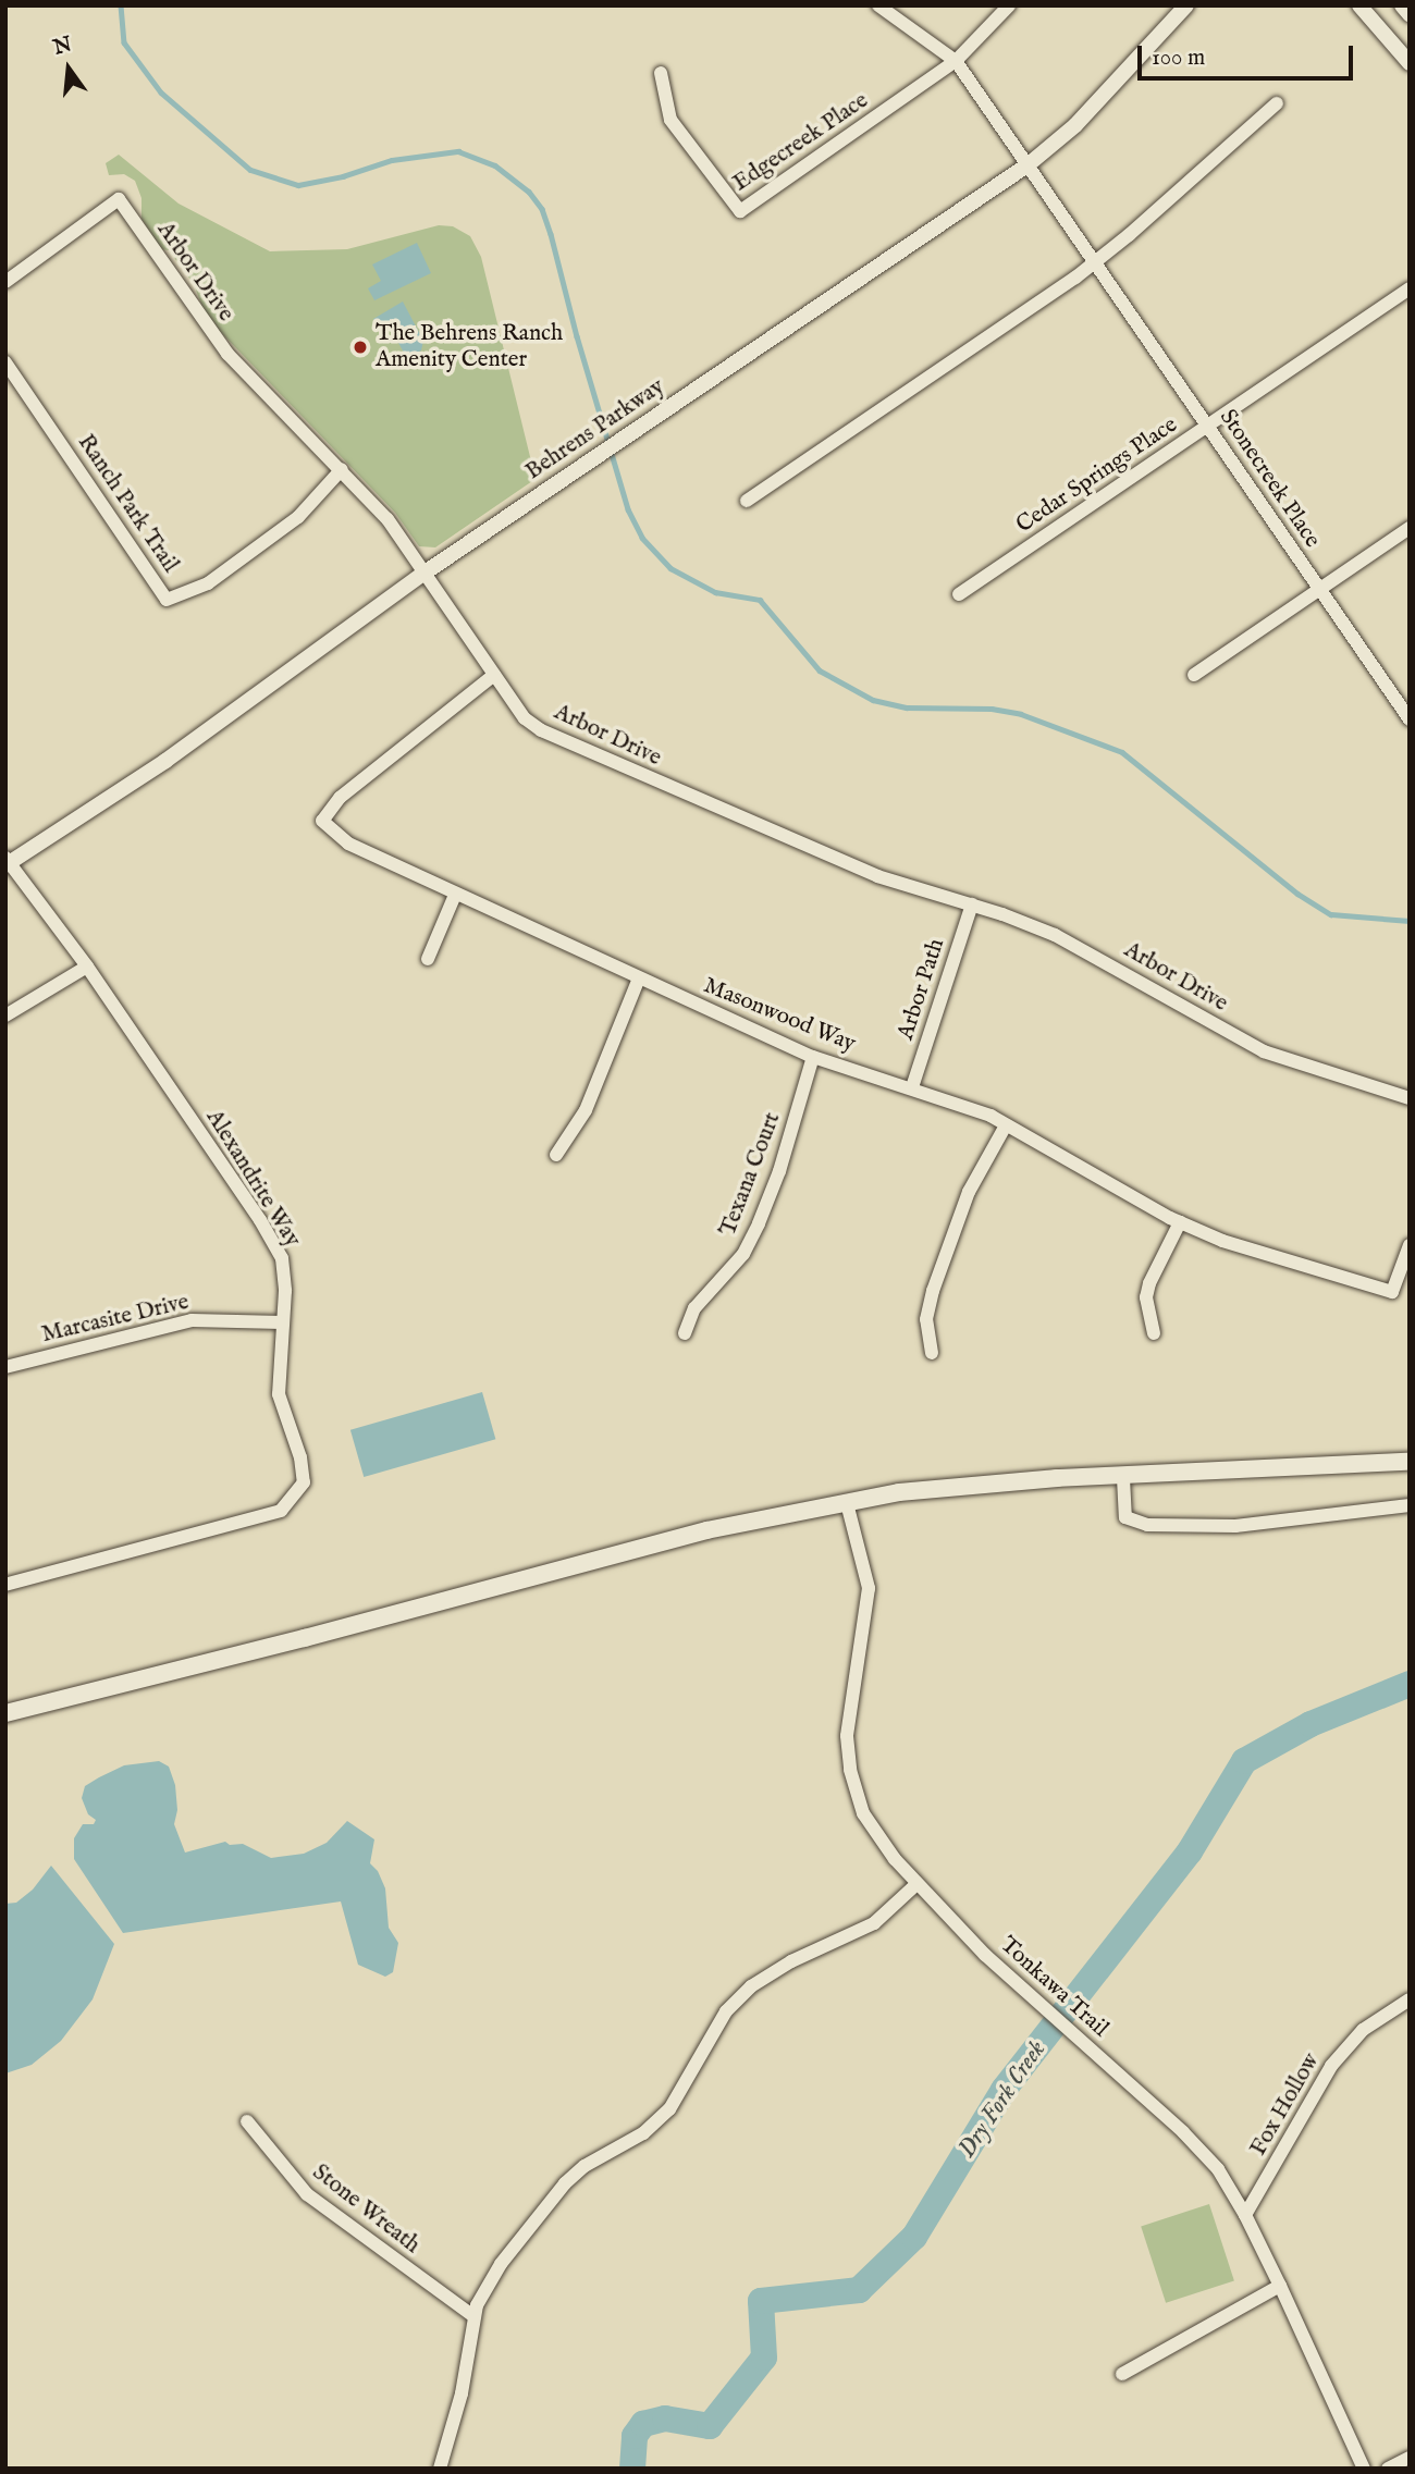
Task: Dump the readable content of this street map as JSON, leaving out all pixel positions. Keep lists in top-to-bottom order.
{
  "streets": {
    "street": [
      "Edgecreek Place",
      "Arbor Drive",
      "Behrens Parkway",
      "Cedar Springs Place",
      "Stonecreek Place",
      "Ranch Park Trail",
      "Arbor Path",
      "Masonwood Way",
      "Texana Court",
      "Alexandrite Way",
      "Marcasite Drive",
      "Tonkawa Trail",
      "Fox Hollow",
      "Stone Wreath"
    ]
  },
  "crossings": [
    ["Edgecreek Place", "Stonecreek Place"],
    ["Arbor Drive", "Behrens Parkway"],
    ["Arbor Drive", "Ranch Park Trail"],
    ["Arbor Drive", "Arbor Path"],
    ["Arbor Drive", "Masonwood Way"],
    ["Behrens Parkway", "Stonecreek Place"],
    ["Behrens Parkway", "Alexandrite Way"],
    ["Cedar Springs Place", "Stonecreek Place"],
    ["Arbor Path", "Masonwood Way"],
    ["Masonwood Way", "Texana Court"],
    ["Alexandrite Way", "Marcasite Drive"],
    ["Tonkawa Trail", "Fox Hollow"]
  ],
  "water": ["Dry Fork Creek"],
  "places": ["The Behrens Ranch Amenity Center"],
  "scale_bar": "100 m",
  "north": "top"
}
